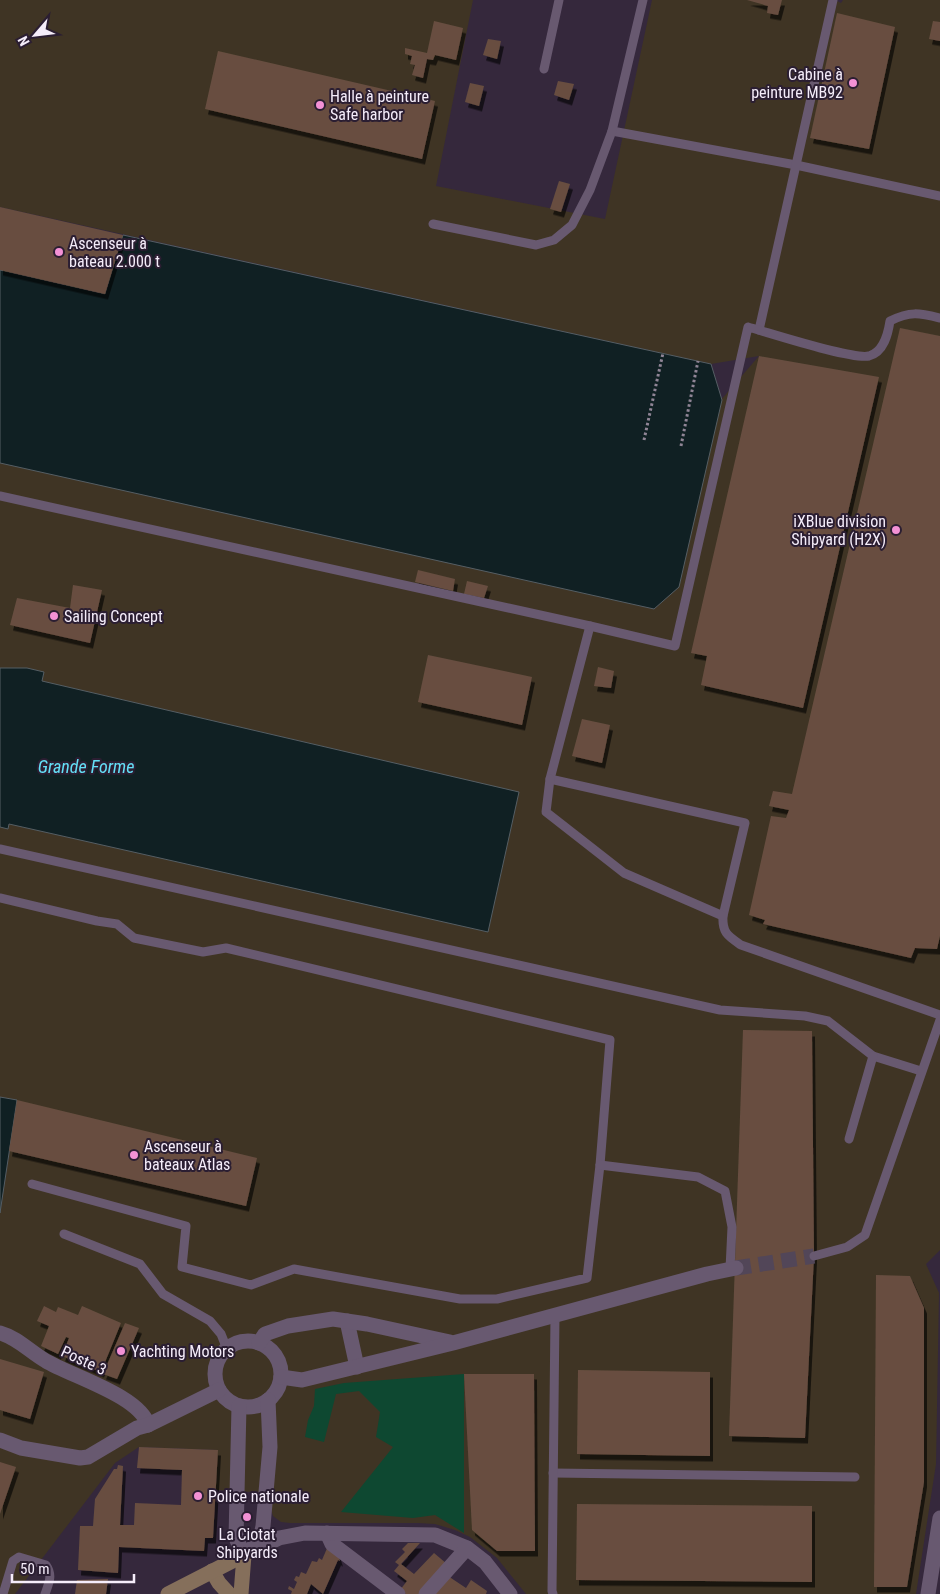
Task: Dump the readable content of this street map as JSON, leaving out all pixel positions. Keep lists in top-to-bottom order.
{
  "streets": {
    "street": ["Poste 3"]
  },
  "water": ["Grande Forme"],
  "places": [
    "Cabine à peinture MB92",
    "Halle à peinture Safe harbor",
    "Ascenseur à bateau 2.000 t",
    "iXBlue division Shipyard (H2X)",
    "Sailing Concept",
    "Ascenseur à bateaux Atlas",
    "Yachting Motors",
    "Police nationale",
    "La Ciotat Shipyards"
  ],
  "scale_bar": "50 m",
  "north": "bottom left"
}
